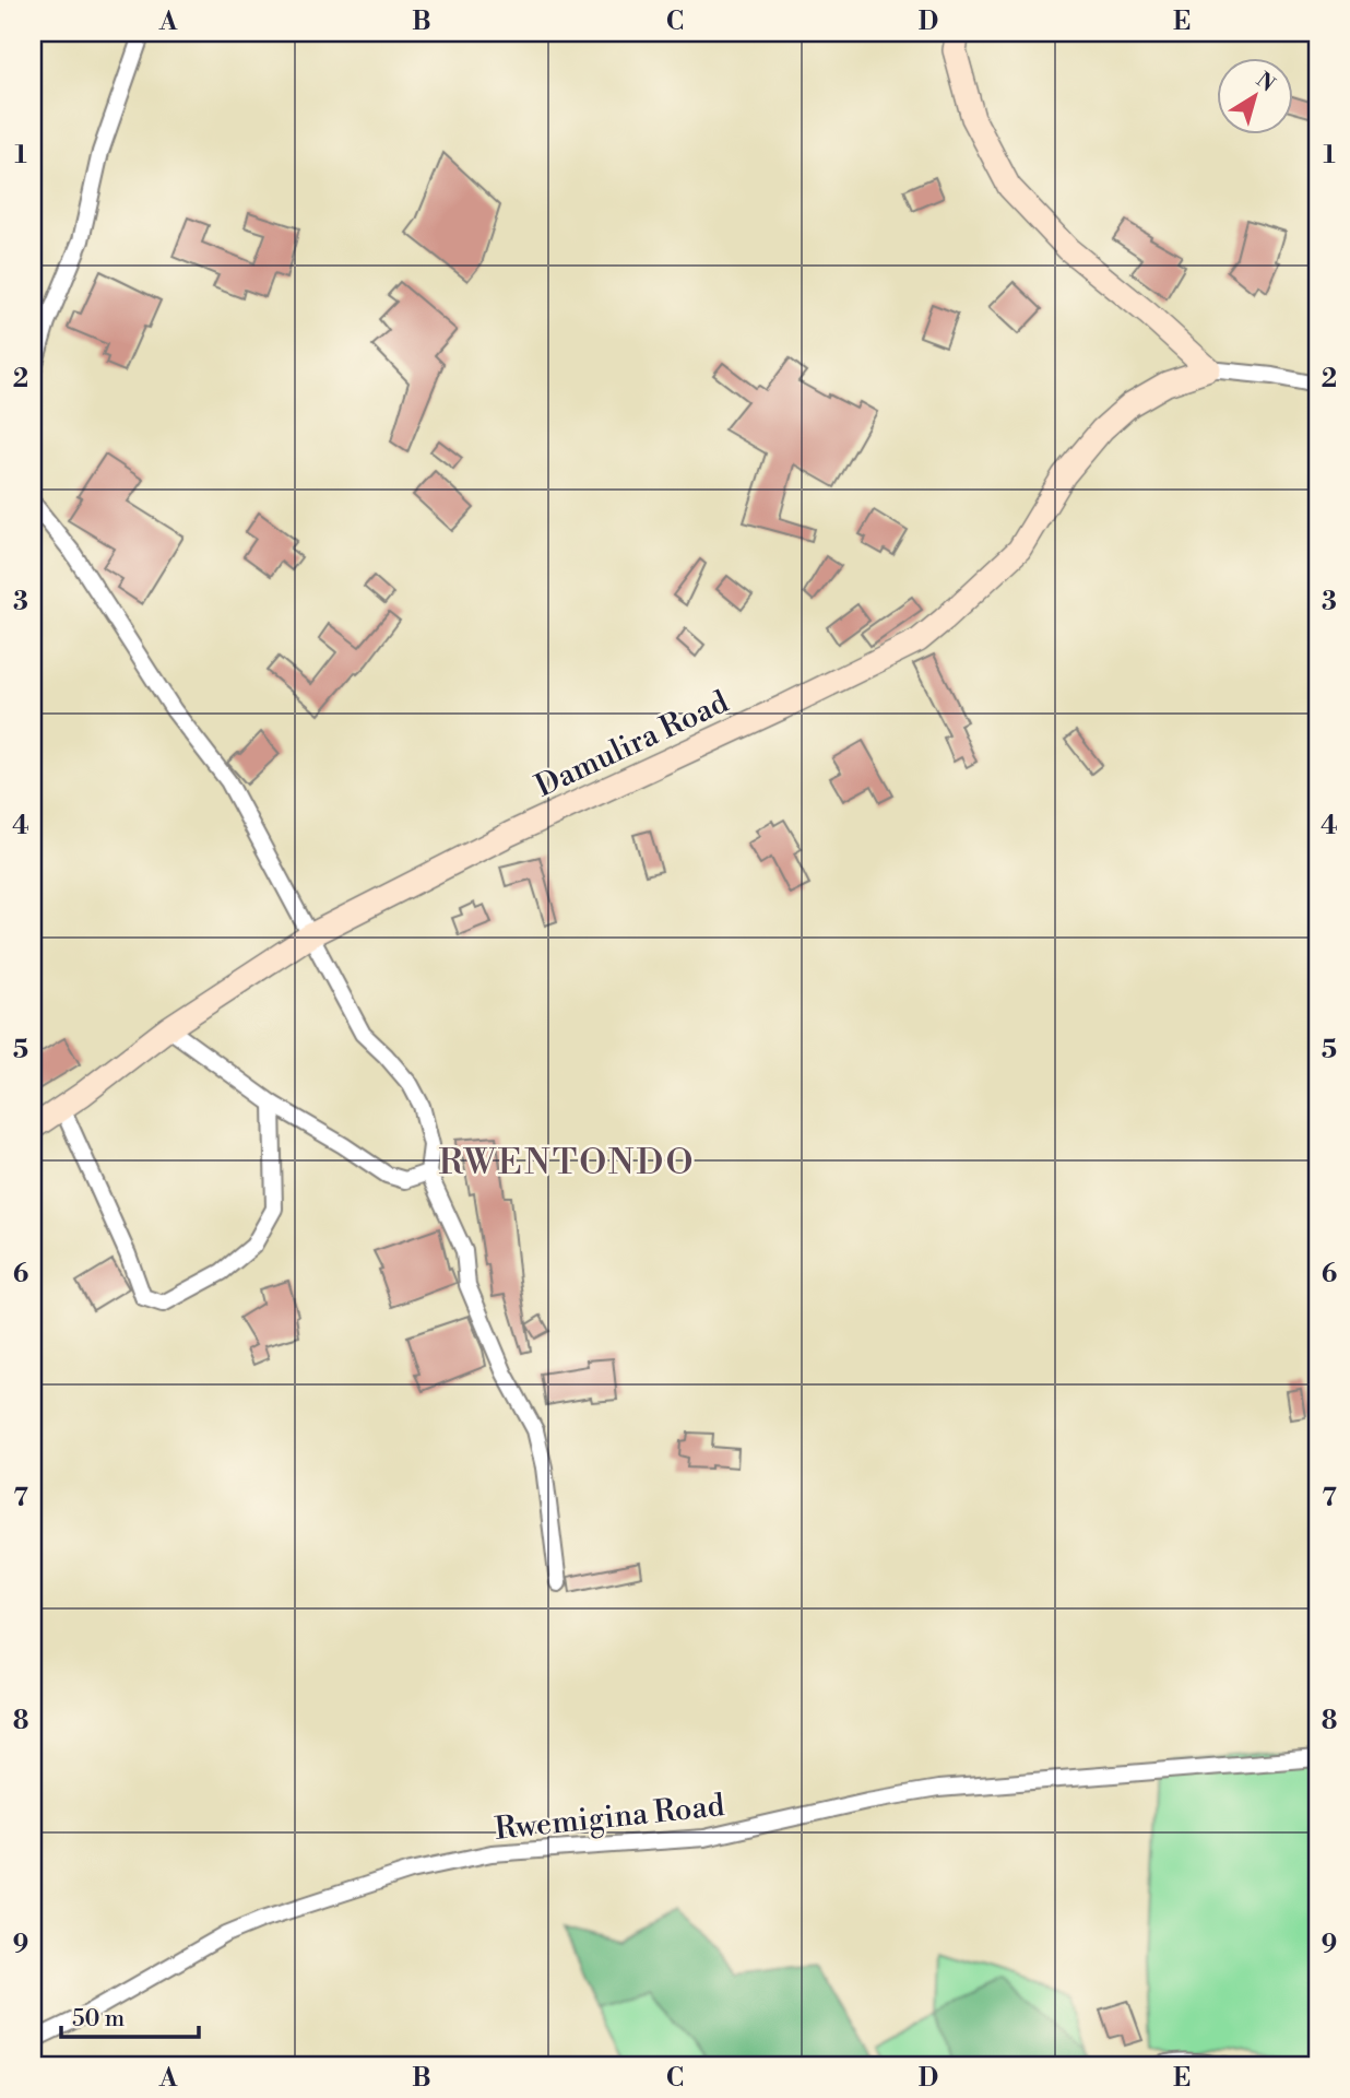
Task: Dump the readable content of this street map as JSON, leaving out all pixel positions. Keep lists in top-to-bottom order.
{
  "streets": {
    "street": ["Damulira Road", "Rwemigina Road"]
  },
  "districts": ["RWENTONDO"],
  "scale_bar": "50 m",
  "north": "top right",
  "grid": {
    "columns": [
      "A",
      "B",
      "C",
      "D",
      "E"
    ],
    "rows": [
      "1",
      "2",
      "3",
      "4",
      "5",
      "6",
      "7",
      "8",
      "9"
    ]
  }
}
